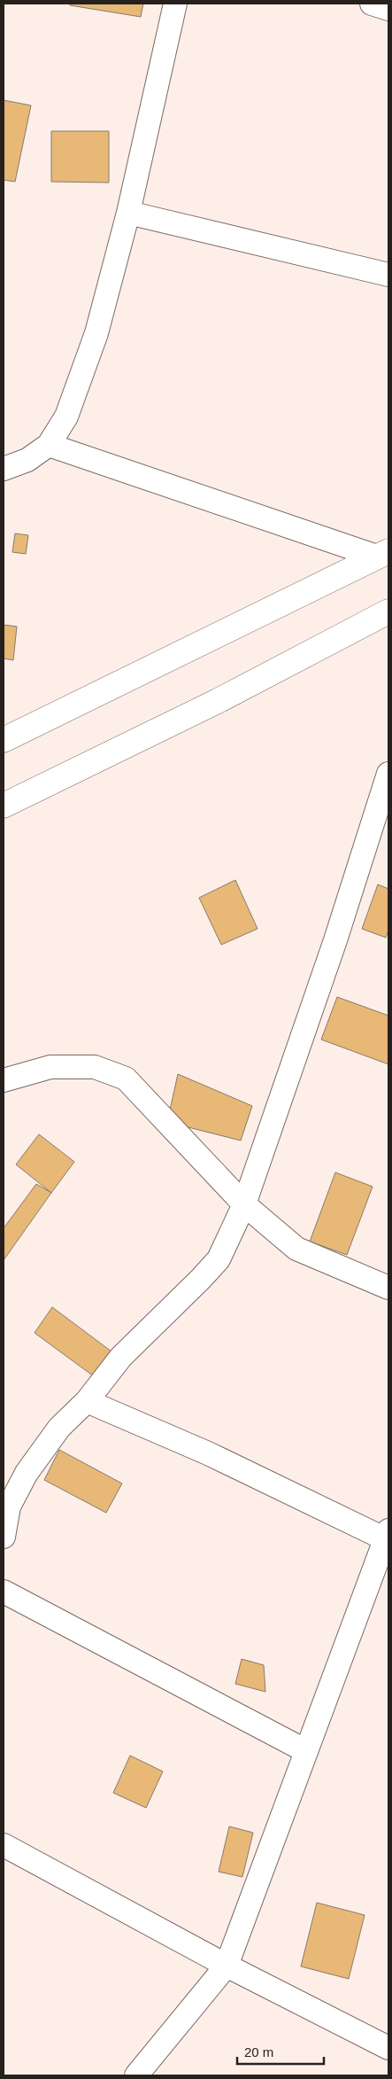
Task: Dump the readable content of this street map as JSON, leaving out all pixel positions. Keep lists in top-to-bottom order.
{
  "scale_bar": "20 m"
}
